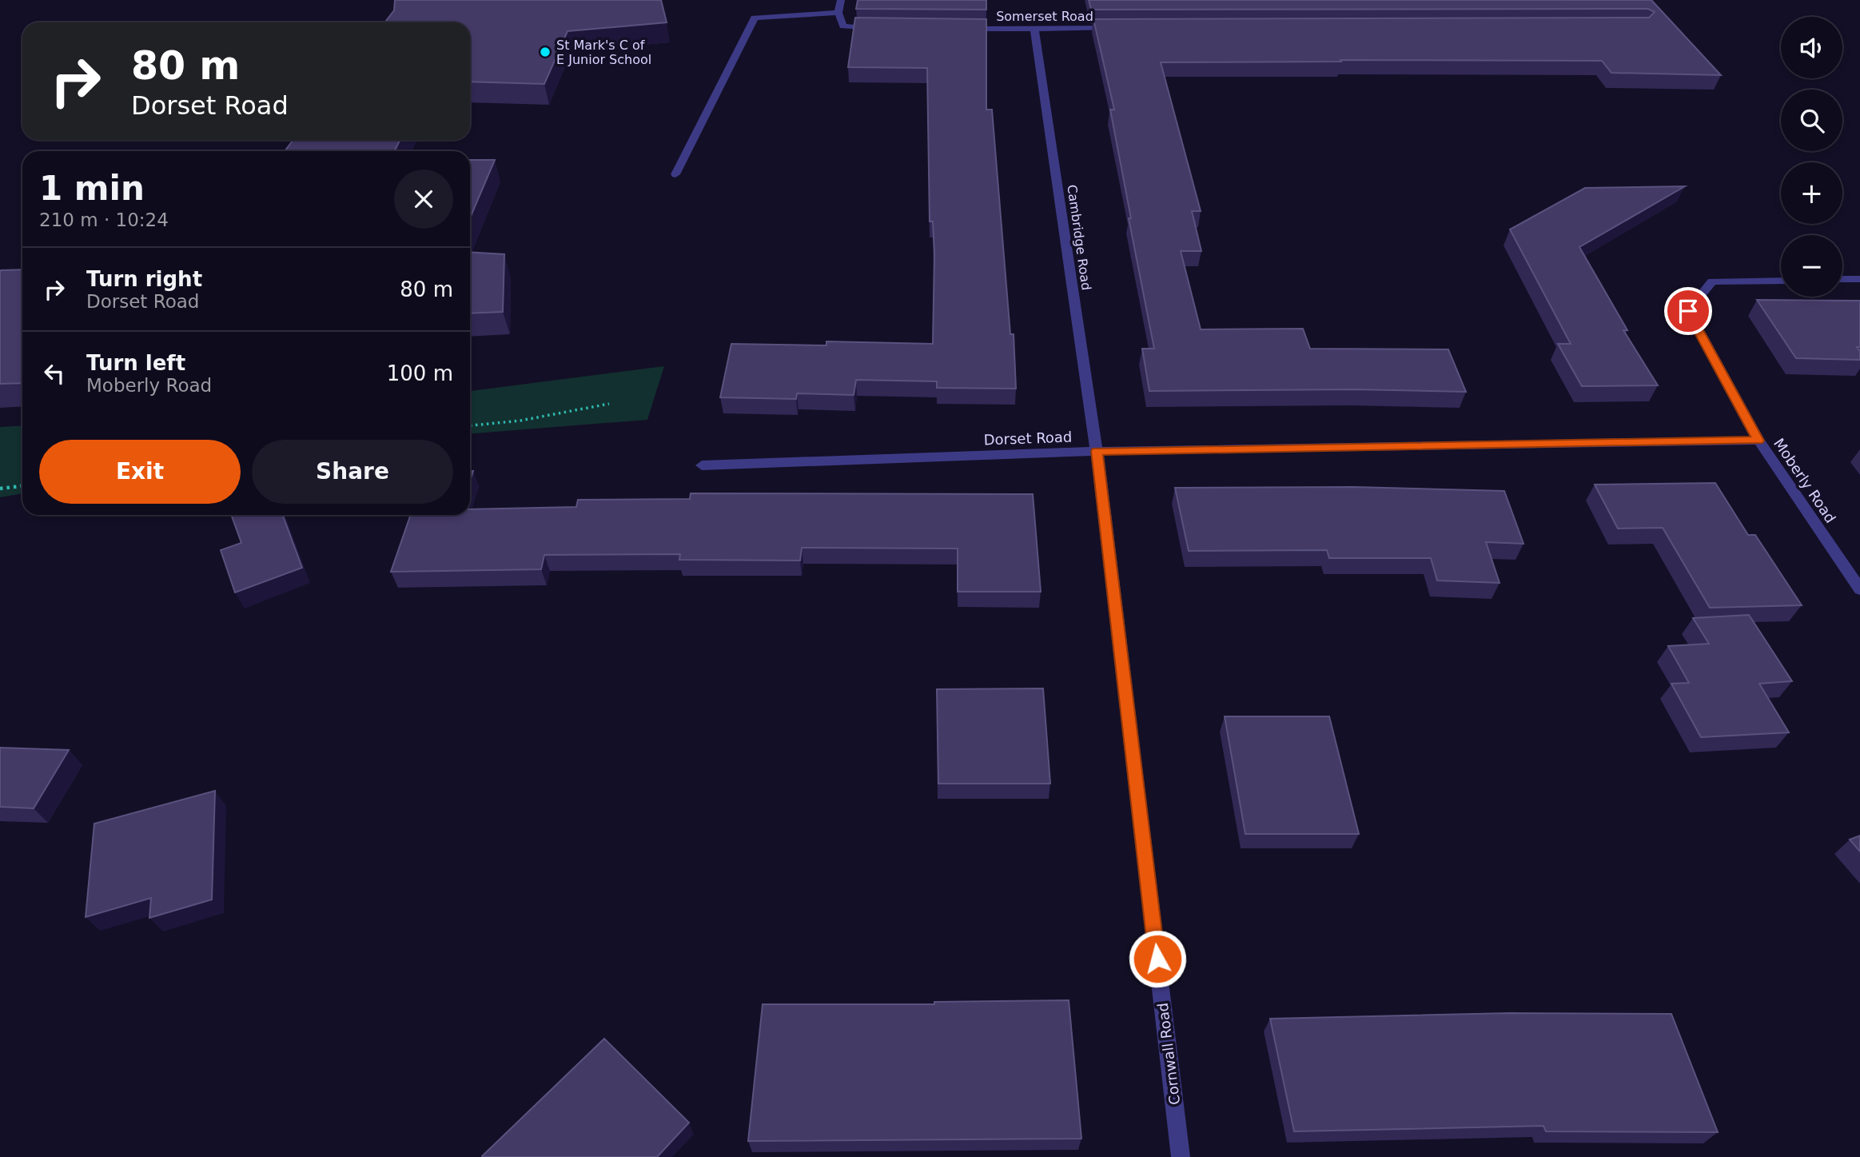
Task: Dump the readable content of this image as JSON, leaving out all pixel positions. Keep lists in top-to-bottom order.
{
  "streets": {
    "street": [
      "Somerset Road",
      "Cambridge Road",
      "Dorset Road",
      "Moberly Road",
      "Cornwall Road"
    ]
  },
  "crossings": [
    ["Somerset Road", "Cambridge Road"],
    ["Cambridge Road", "Dorset Road"],
    ["Cambridge Road", "Cornwall Road"],
    ["Dorset Road", "Moberly Road"],
    ["Dorset Road", "Cornwall Road"]
  ],
  "places": ["St Mark's C of E Junior School"],
  "page": {
    "map_buttons": ["+", "−"],
    "turn": ["80 m", "Dorset Road"],
    "heading": ["1 min", "210 m · 10:24"],
    "list": [
      {
        "name": "Turn right",
        "note": "Dorset Road",
        "value": "80 m"
      },
      {
        "name": "Turn left",
        "note": "Moberly Road",
        "value": "100 m"
      }
    ],
    "buttons": ["Exit", "Share"]
  }
}
